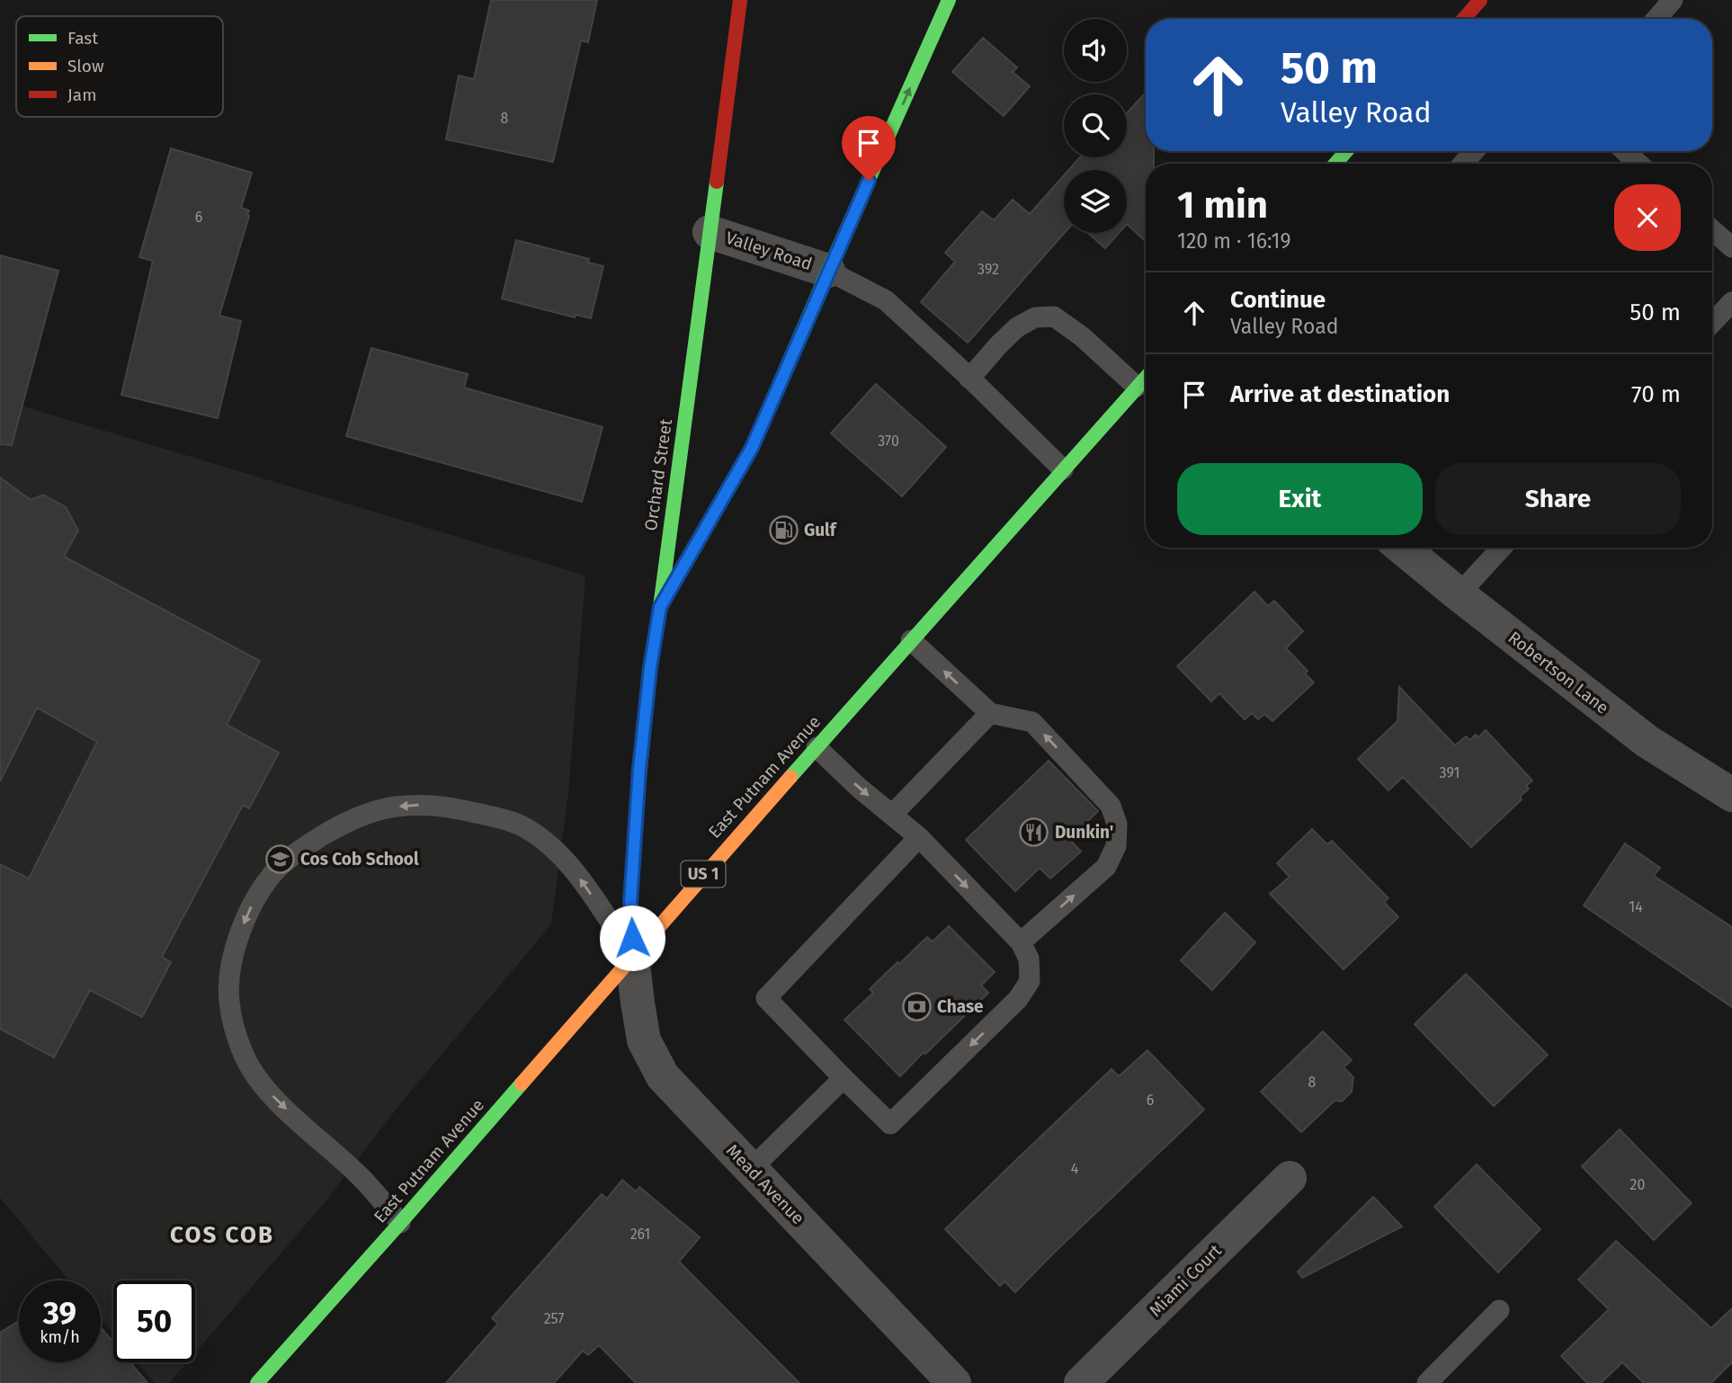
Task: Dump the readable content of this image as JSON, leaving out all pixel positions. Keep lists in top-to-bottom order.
{
  "streets": {
    "main road": [
      "Valley Road",
      "Orchard Street",
      "East Putnam Avenue",
      "US 1"
    ],
    "street": ["Robertson Lane", "Mead Avenue", "Miami Court"]
  },
  "crossings": [
    ["Valley Road", "Orchard Street"],
    ["Orchard Street", "East Putnam Avenue"],
    ["Orchard Street", "Mead Avenue"],
    ["East Putnam Avenue", "Mead Avenue"]
  ],
  "one_way": ["Valley Road"],
  "districts": ["COS COB"],
  "places": {
    "fuel station": ["Gulf"],
    "restaurant": ["Dunkin'"],
    "school or university": ["Cos Cob School"],
    "bank": ["Chase"]
  },
  "house_numbers": [
    "8",
    "6",
    "392",
    "370",
    "391",
    "14",
    "8",
    "6",
    "4",
    "20",
    "261",
    "257"
  ],
  "legend": ["Fast", "Slow", "Jam"],
  "page": {
    "turn": ["50 m", "Valley Road"],
    "heading": ["1 min", "120 m · 16:19"],
    "list": [
      {
        "name": "Continue",
        "note": "Valley Road",
        "value": "50 m"
      },
      {
        "name": "Arrive at destination",
        "value": "70 m"
      }
    ],
    "buttons": ["Exit", "Share"],
    "speed": "39 km/h",
    "limit": "50"
  }
}
